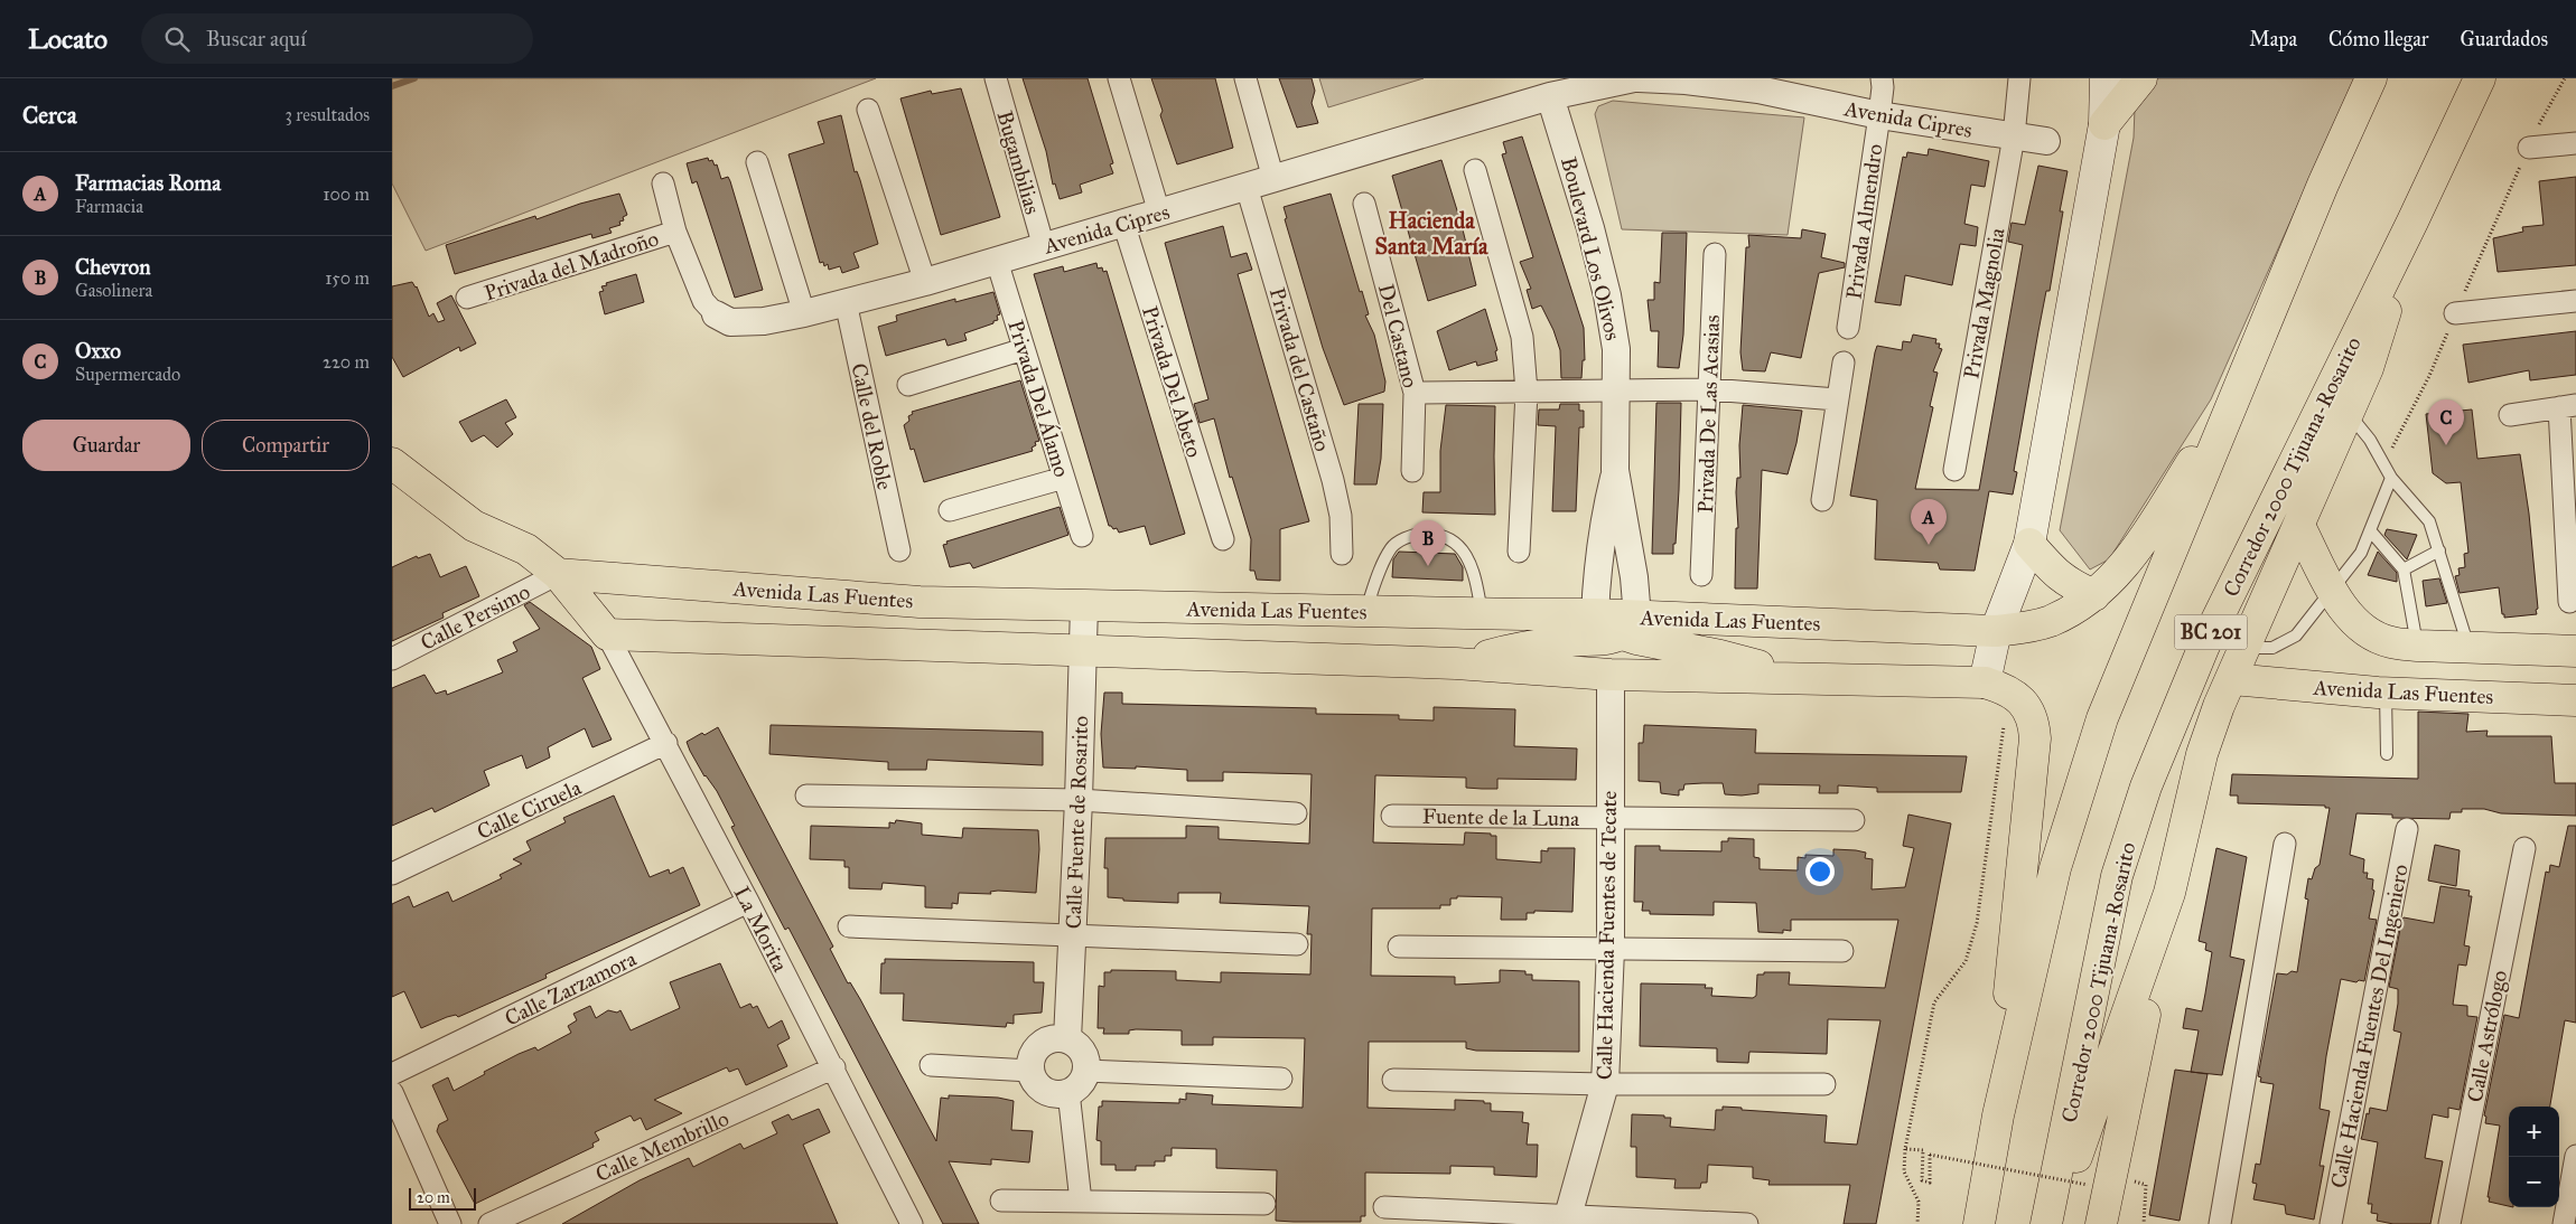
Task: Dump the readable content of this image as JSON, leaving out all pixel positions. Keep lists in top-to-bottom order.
{
  "streets": {
    "main road": ["Corredor 2000 Tijuana-Rosarito", "Avenida Las Fuentes", "BC 201"],
    "street": [
      "Avenida Cipres",
      "Bugambilias",
      "Privada Almendro",
      "Boulevard Los Olivos",
      "Privada del Madroño",
      "Privada Magnolia",
      "Del Castano",
      "Privada del Castaño",
      "Privada Del Abeto",
      "Privada Del Álamo",
      "Privada De Las Acasias",
      "Calle del Roble",
      "Calle Persimo",
      "Calle Ciruela",
      "Fuente de la Luna",
      "Calle Fuente de Rosarito",
      "La Morita",
      "Calle Hacienda Fuentes de Tecate",
      "Calle Zarzamora",
      "Calle Hacienda Fuentes Del Ingeniero",
      "Calle Astrólogo",
      "Calle Membrillo"
    ]
  },
  "crossings": [
    ["Avenida Cipres", "Bugambilias"],
    ["Avenida Cipres", "Privada Almendro"],
    ["Avenida Cipres", "Boulevard Los Olivos"],
    ["Avenida Cipres", "Privada del Madroño"],
    ["Avenida Cipres", "Privada Magnolia"],
    ["Avenida Cipres", "Privada del Castaño"],
    ["Avenida Cipres", "Privada Del Abeto"],
    ["Avenida Cipres", "Privada Del Álamo"],
    ["Avenida Cipres", "Calle del Roble"],
    ["Boulevard Los Olivos", "Avenida Las Fuentes"],
    ["Avenida Las Fuentes", "Calle Persimo"],
    ["Avenida Las Fuentes", "BC 201"],
    ["Avenida Las Fuentes", "Calle Fuente de Rosarito"],
    ["Calle Ciruela", "La Morita"],
    ["Fuente de la Luna", "Calle Hacienda Fuentes de Tecate"],
    ["La Morita", "Calle Zarzamora"],
    ["La Morita", "Calle Membrillo"]
  ],
  "districts": ["Hacienda Santa María"],
  "scale_bar": "20 m",
  "page": {
    "header": "Locato",
    "search": "Buscar aquí",
    "nav": ["Mapa", "Cómo llegar", "Guardados"],
    "heading": ["Cerca", "3 resultados"],
    "list": [
      {
        "mark": "A",
        "name": "Farmacias Roma",
        "note": "Farmacia",
        "value": "100 m"
      },
      {
        "mark": "B",
        "name": "Chevron",
        "note": "Gasolinera",
        "value": "150 m"
      },
      {
        "mark": "C",
        "name": "Oxxo",
        "note": "Supermercado",
        "value": "220 m"
      }
    ],
    "pins": ["C", "A", "B"],
    "buttons": ["Guardar", "Compartir"],
    "map_buttons": ["+", "−"],
    "scale": "20 m"
  }
}
